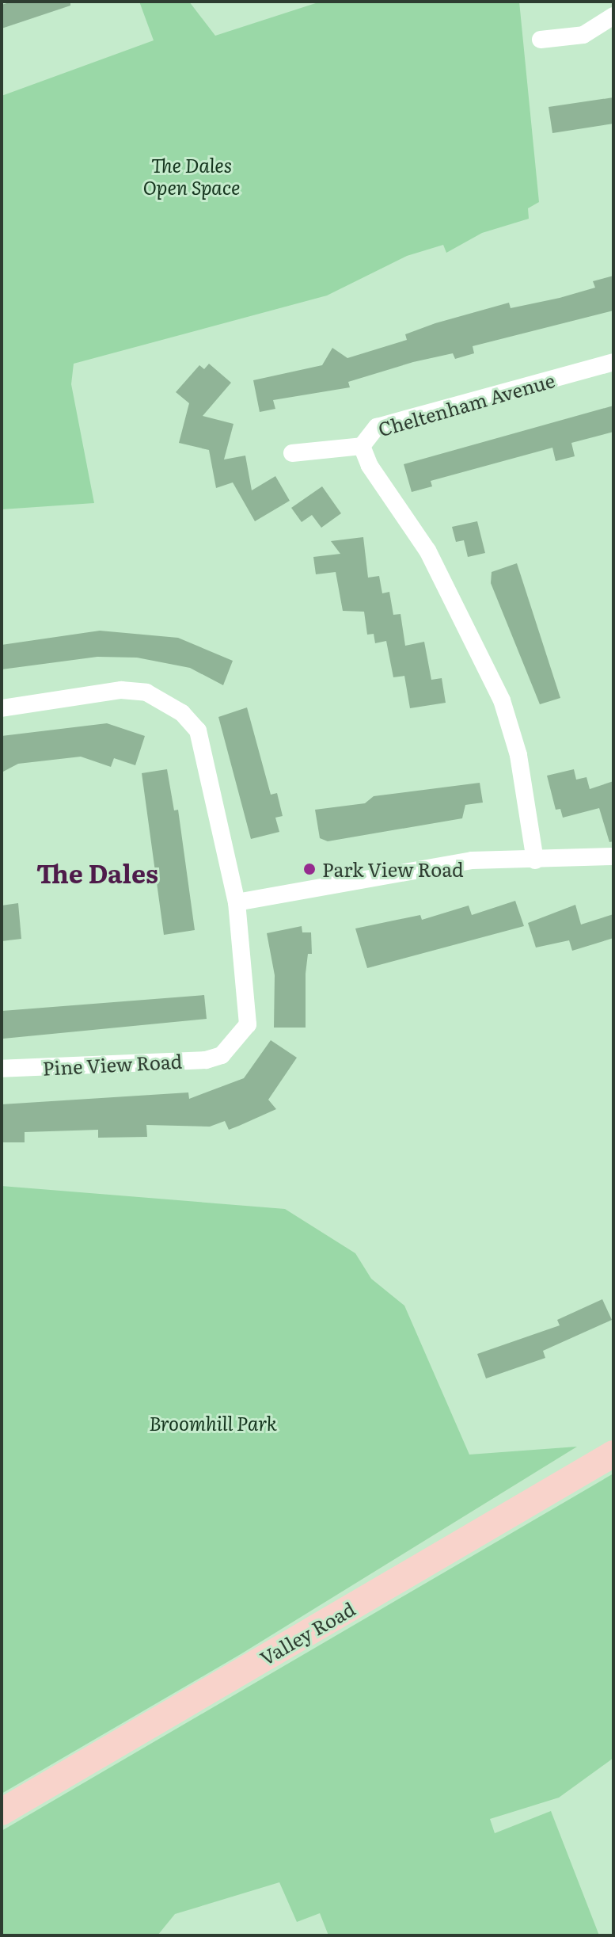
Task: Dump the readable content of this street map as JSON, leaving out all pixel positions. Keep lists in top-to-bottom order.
{
  "streets": {
    "main road": ["Valley Road"],
    "street": ["Cheltenham Avenue", "Pine View Road"]
  },
  "districts": ["The Dales"],
  "parks": ["The Dales Open Space", "Broomhill Park"],
  "places": ["Park View Road"]
}
